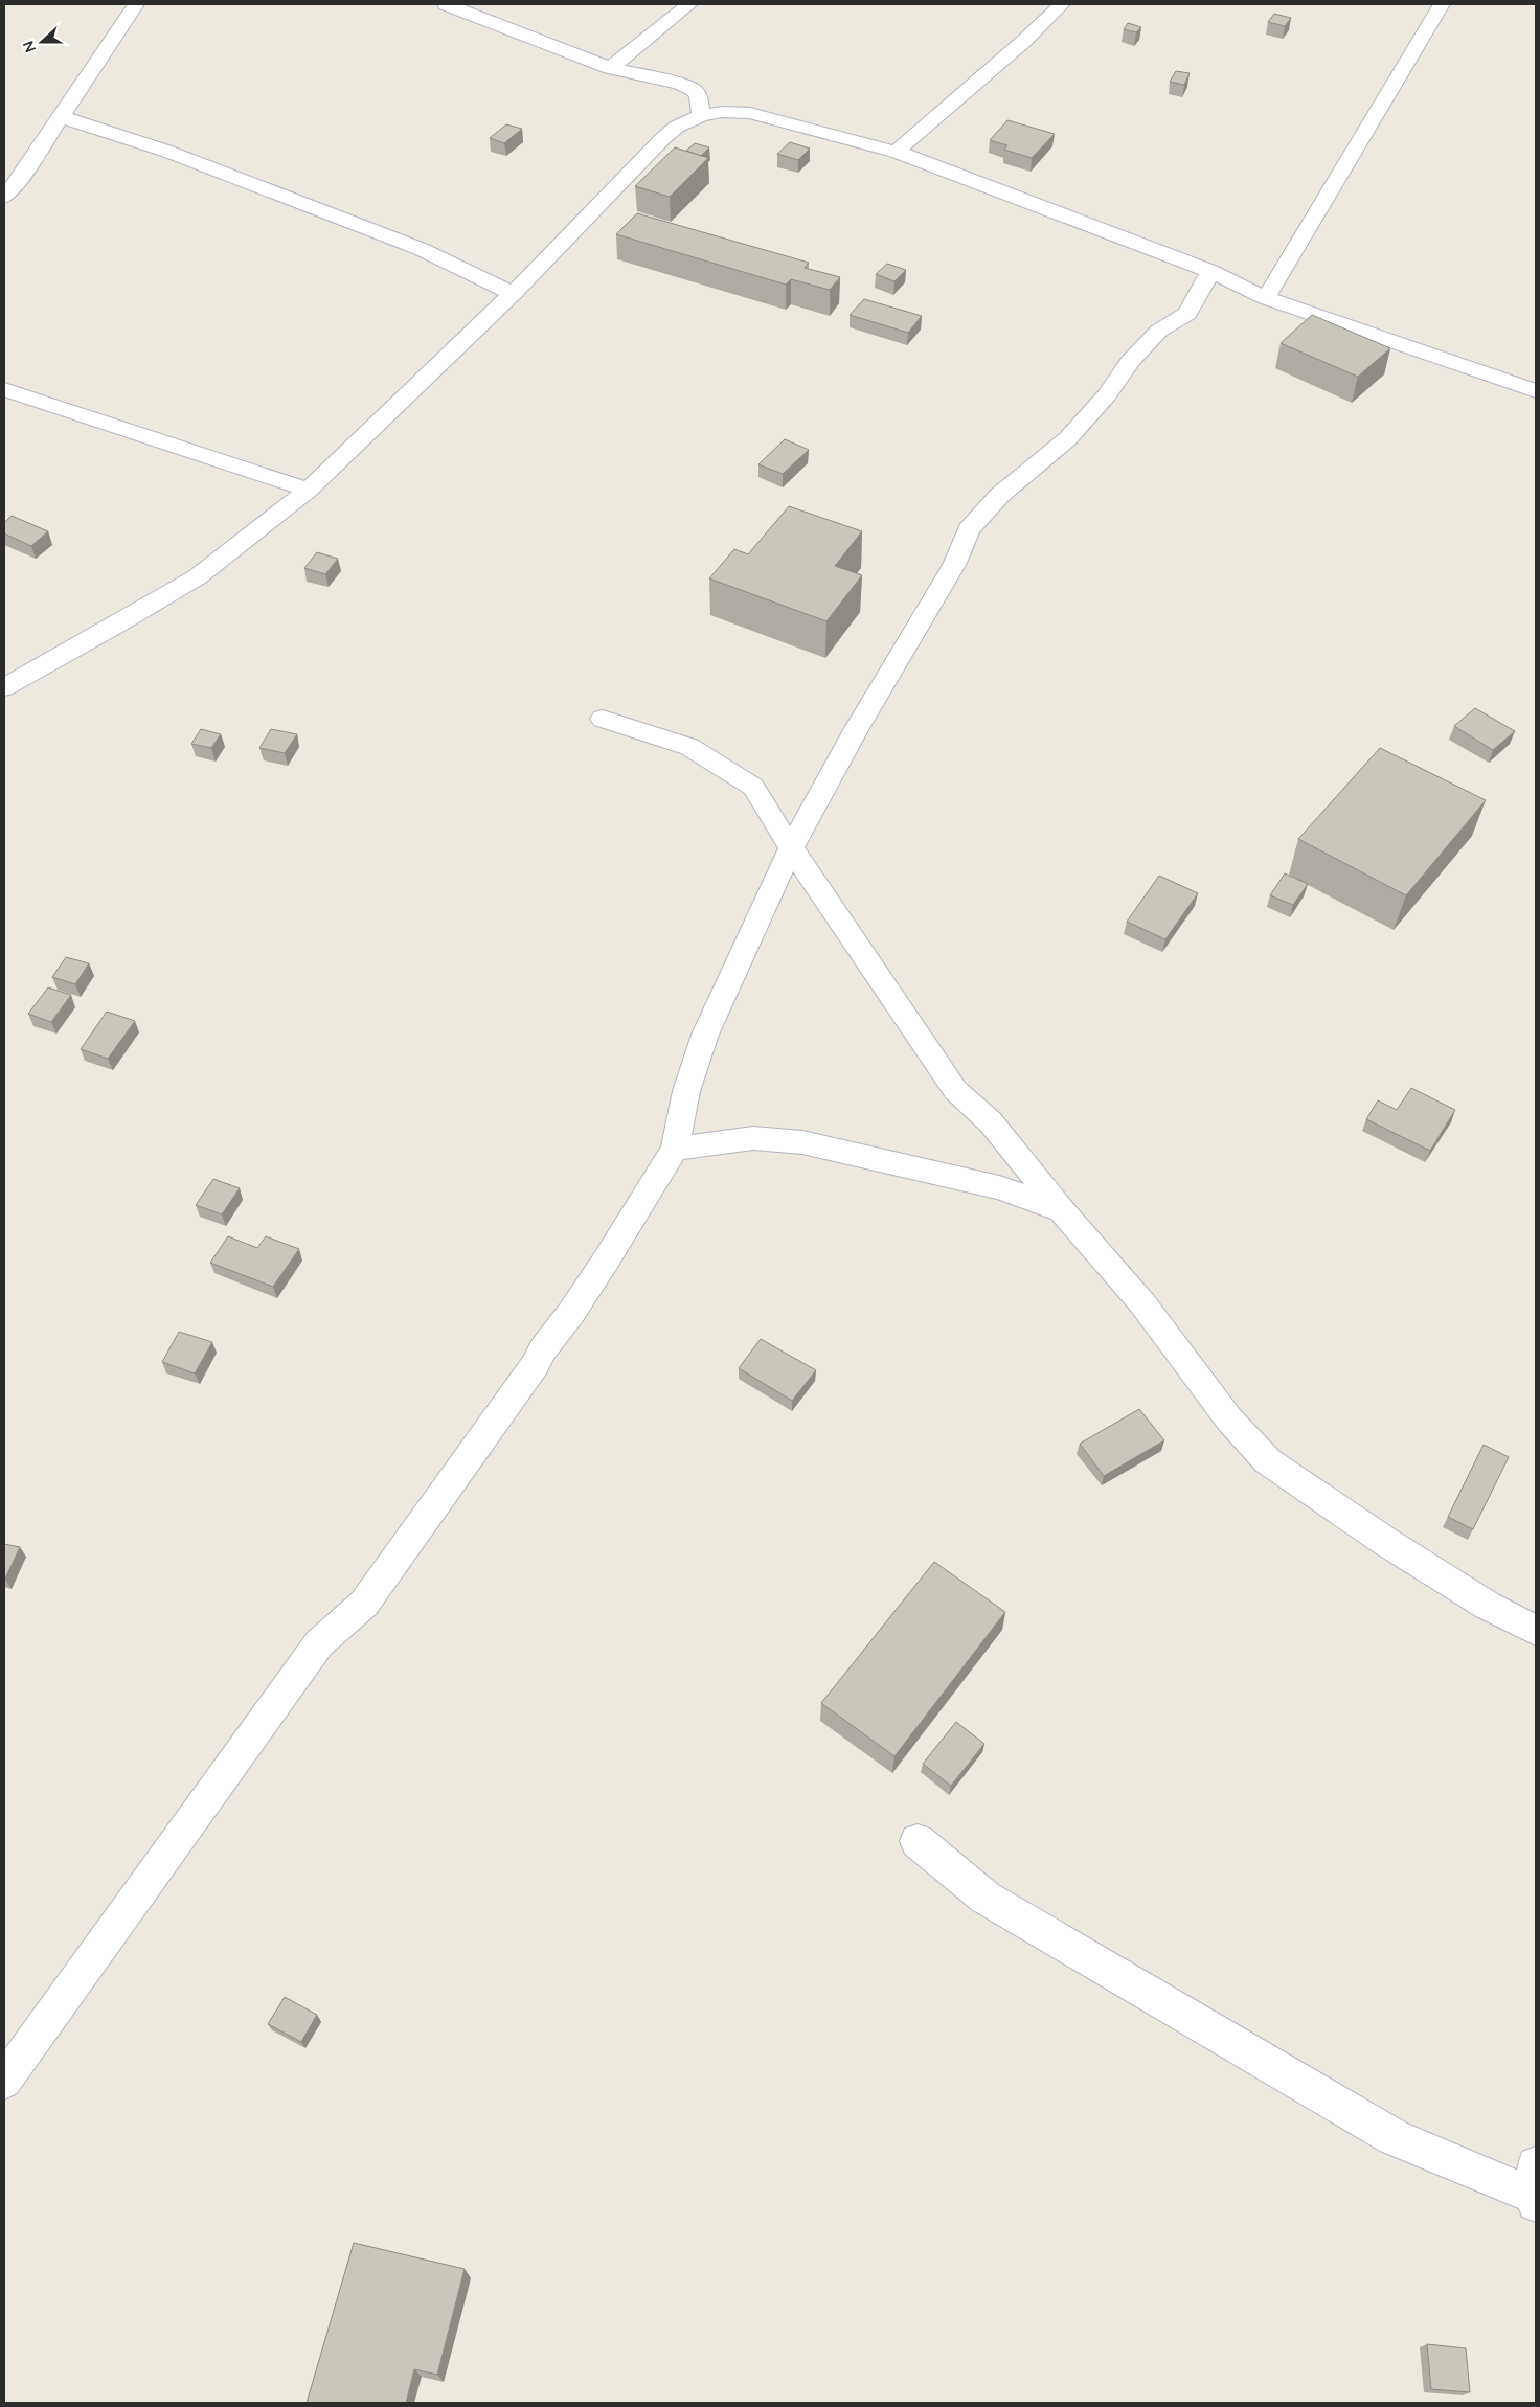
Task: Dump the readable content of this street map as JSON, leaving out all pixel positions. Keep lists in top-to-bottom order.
{
  "north": "left"
}
